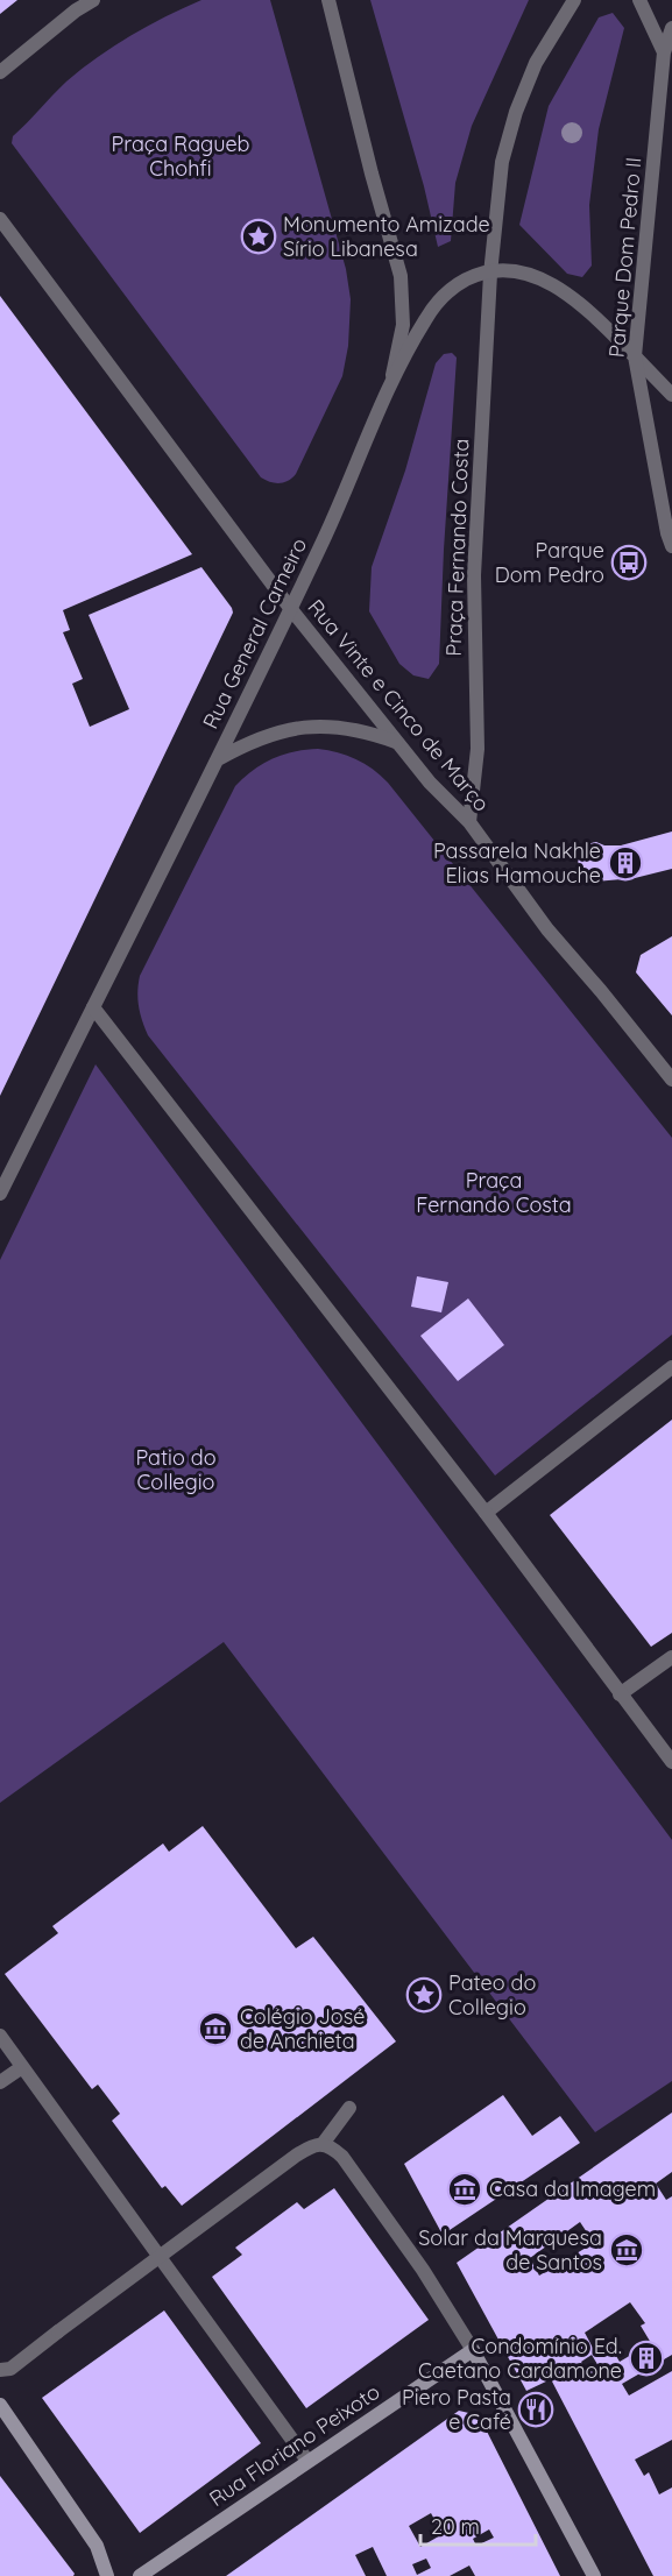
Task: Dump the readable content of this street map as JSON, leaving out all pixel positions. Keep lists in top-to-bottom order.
{
  "streets": {
    "main road": ["Rua Floriano Peixoto"],
    "street": [
      "Parque Dom Pedro II",
      "Praça Fernando Costa",
      "Rua General Carneiro",
      "Rua Vinte e Cinco de Março"
    ]
  },
  "crossings": [
    ["Parque Dom Pedro II", "Rua General Carneiro"],
    ["Praça Fernando Costa", "Rua General Carneiro"],
    ["Praça Fernando Costa", "Rua Vinte e Cinco de Março"],
    ["Rua General Carneiro", "Rua Vinte e Cinco de Março"]
  ],
  "parks": ["Praça Ragueb Chohfi", "Praça Fernando Costa", "Patio do Collegio"],
  "places": {
    "place": ["Monumento Amizade Sírio Libanesa", "Pateo do Collegio"],
    "bus stop": ["Parque Dom Pedro"],
    "building": ["Passarela Nakhle Elias Hamouche", "Condomínio Ed. Caetano Cardamone"],
    "museum": ["Colégio José de Anchieta", "Casa da Imagem", "Solar da Marquesa de Santos"],
    "restaurant": ["Piero Pasta e Café"]
  },
  "scale_bar": "20 m"
}
